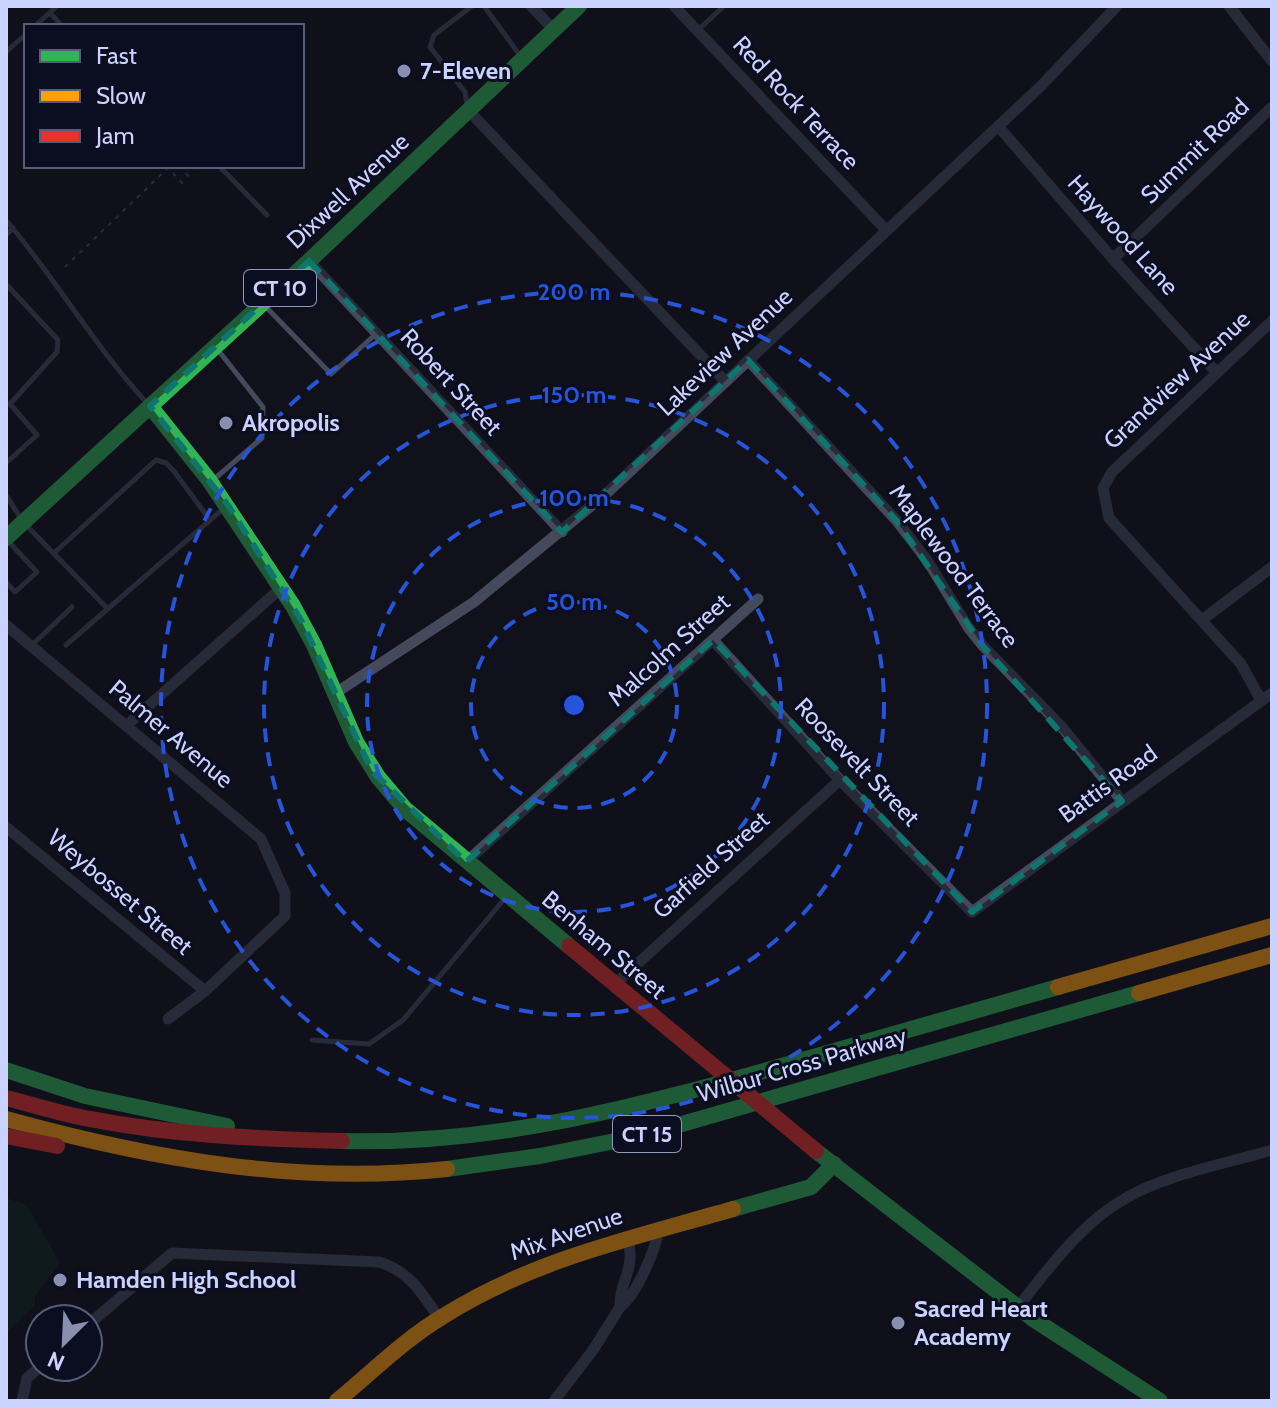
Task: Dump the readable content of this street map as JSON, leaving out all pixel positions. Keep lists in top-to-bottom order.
{
  "streets": {
    "main road": [
      "Dixwell Avenue",
      "CT 10",
      "Benham Street",
      "Wilbur Cross Parkway",
      "CT 15",
      "Mix Avenue"
    ],
    "street": [
      "Red Rock Terrace",
      "Summit Road",
      "Haywood Lane",
      "Lakeview Avenue",
      "Grandview Avenue",
      "Robert Street",
      "Maplewood Terrace",
      "Malcolm Street",
      "Palmer Avenue",
      "Roosevelt Street",
      "Battis Road",
      "Garfield Street",
      "Weybosset Street"
    ]
  },
  "crossings": [
    ["Red Rock Terrace", "Lakeview Avenue"],
    ["Summit Road", "Haywood Lane"],
    ["Dixwell Avenue", "Robert Street"],
    ["Dixwell Avenue", "Benham Street"],
    ["Haywood Lane", "Lakeview Avenue"],
    ["Haywood Lane", "Grandview Avenue"],
    ["Lakeview Avenue", "Robert Street"],
    ["Lakeview Avenue", "Maplewood Terrace"],
    ["Lakeview Avenue", "Benham Street"],
    ["Grandview Avenue", "Battis Road"],
    ["Maplewood Terrace", "Battis Road"],
    ["Malcolm Street", "Roosevelt Street"],
    ["Malcolm Street", "Benham Street"],
    ["Palmer Avenue", "Weybosset Street"],
    ["Roosevelt Street", "Battis Road"],
    ["Roosevelt Street", "Garfield Street"],
    ["Garfield Street", "Benham Street"],
    ["Benham Street", "Mix Avenue"]
  ],
  "places": [
    "7-Eleven",
    "Akropolis",
    "Hamden High School",
    "Sacred Heart Academy"
  ],
  "legend": ["Fast", "Slow", "Jam"],
  "north": "bottom left",
  "rings": [
    "200 m",
    "150 m",
    "100 m",
    "50 m"
  ]
}
